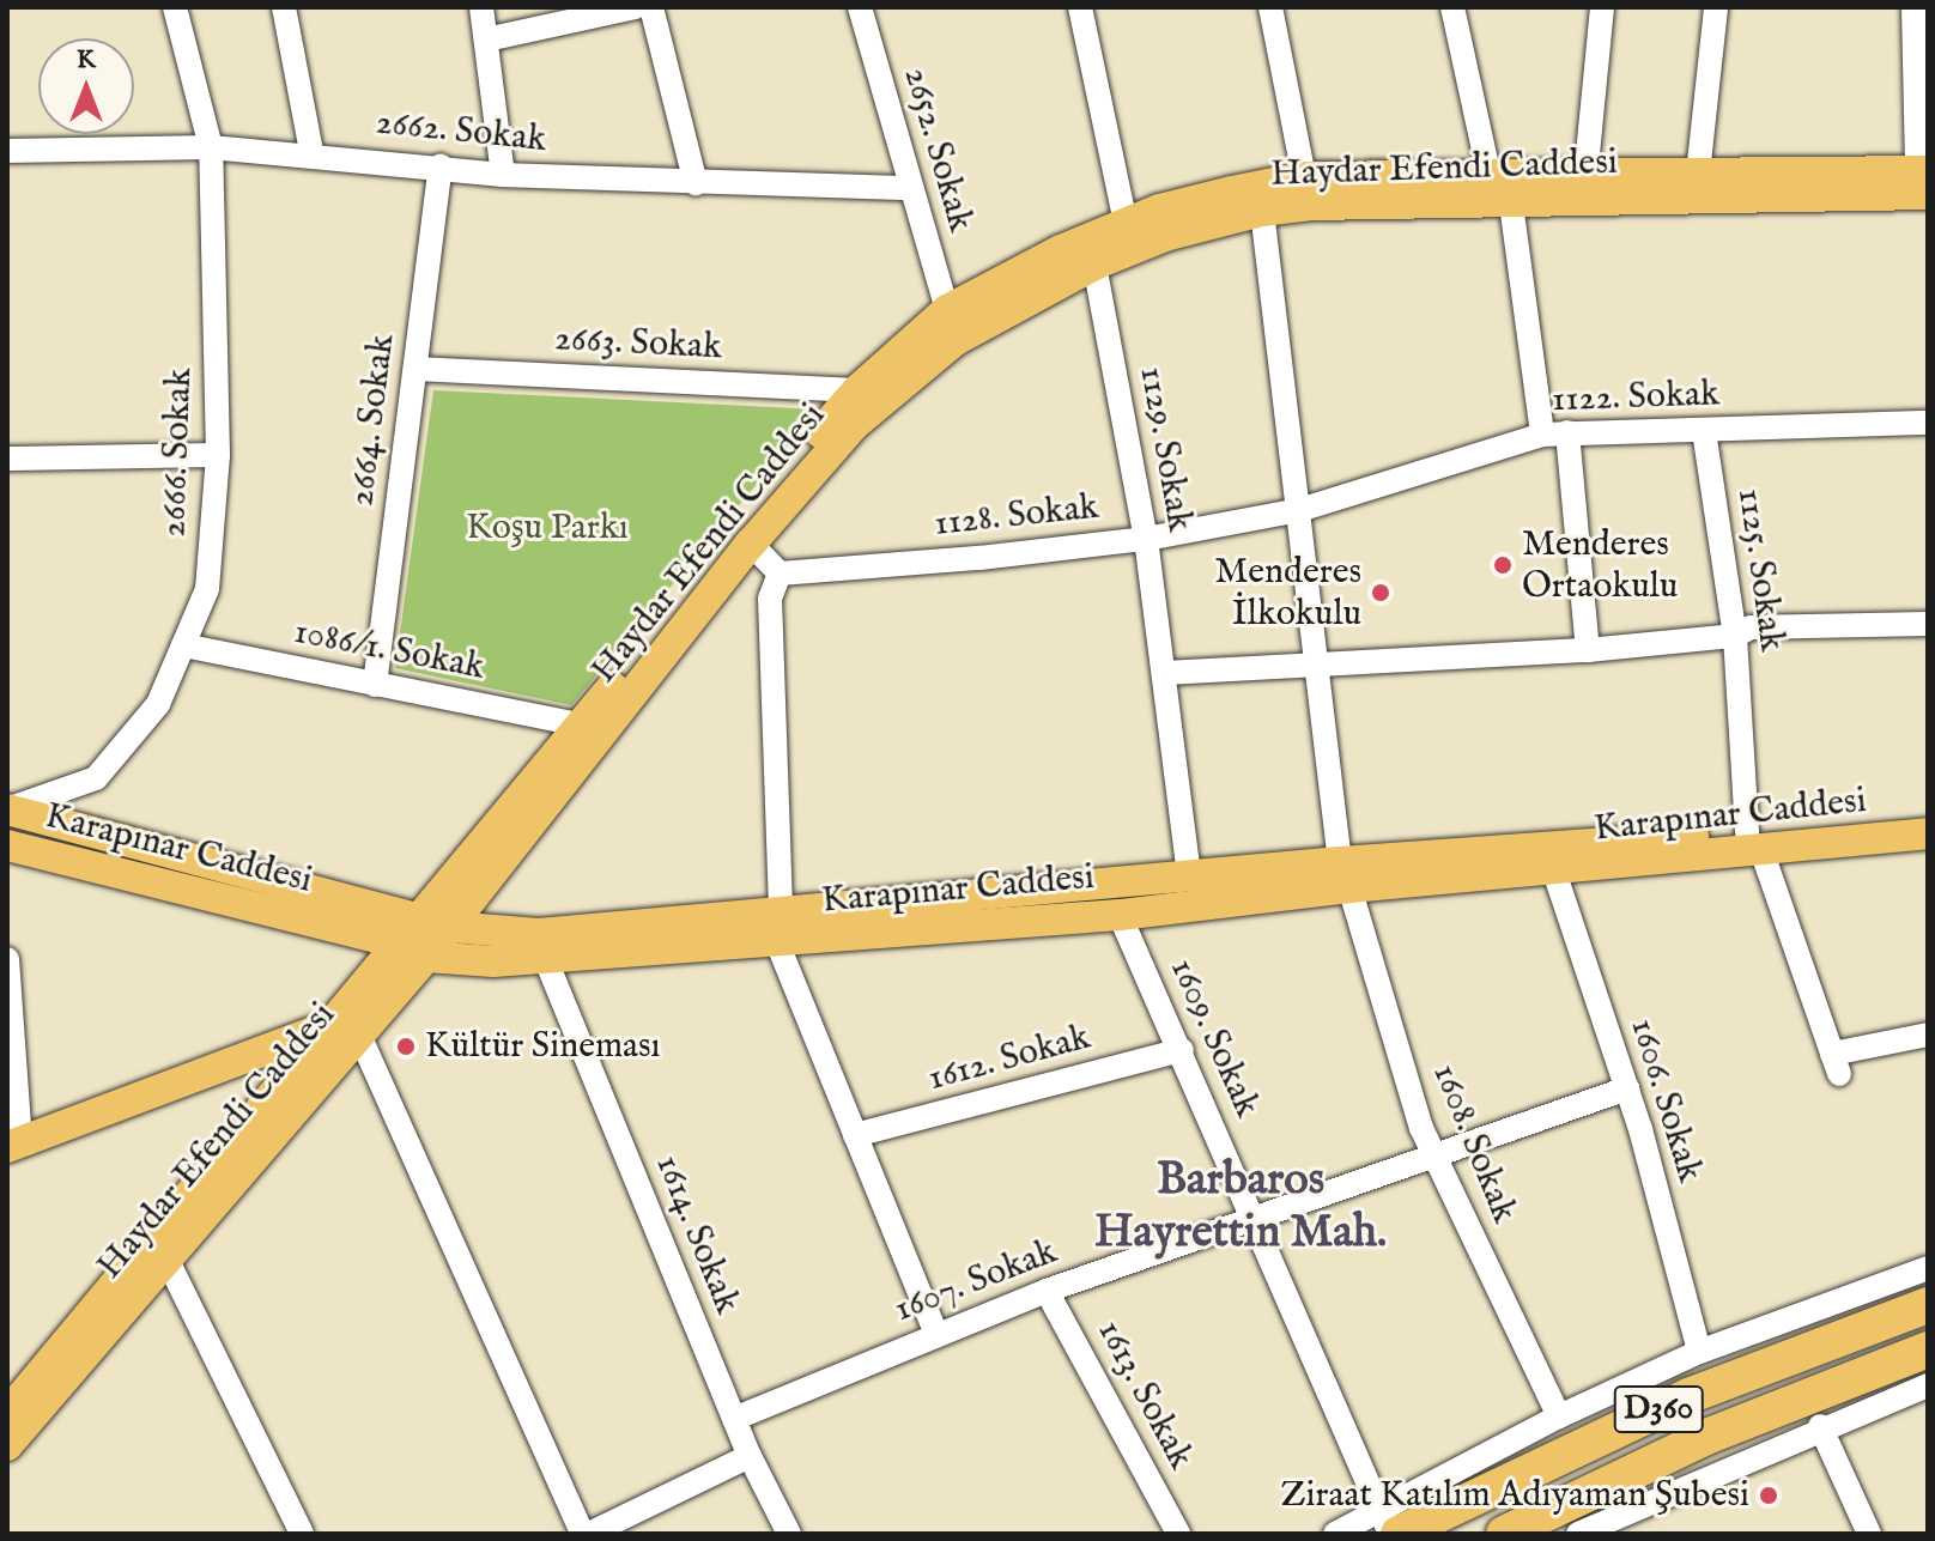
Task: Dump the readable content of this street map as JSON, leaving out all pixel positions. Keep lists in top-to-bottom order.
{
  "streets": {
    "highway": ["D360"],
    "main road": ["Haydar Efendi Caddesi", "Karapınar Caddesi"],
    "street": [
      "2662. Sokak",
      "2652. Sokak",
      "2663. Sokak",
      "1122. Sokak",
      "2664. Sokak",
      "1129. Sokak",
      "2666. Sokak",
      "1128. Sokak",
      "1125. Sokak",
      "1086/1. Sokak",
      "1609. Sokak",
      "1612. Sokak",
      "1606. Sokak",
      "1608. Sokak",
      "1614. Sokak",
      "1607. Sokak",
      "1613. Sokak"
    ]
  },
  "crossings": [
    ["2662. Sokak", "2652. Sokak"],
    ["2662. Sokak", "2664. Sokak"],
    ["2662. Sokak", "2666. Sokak"],
    ["2652. Sokak", "Haydar Efendi Caddesi"],
    ["Haydar Efendi Caddesi", "2663. Sokak"],
    ["Haydar Efendi Caddesi", "1129. Sokak"],
    ["Haydar Efendi Caddesi", "1086/1. Sokak"],
    ["Haydar Efendi Caddesi", "Karapınar Caddesi"],
    ["2663. Sokak", "2664. Sokak"],
    ["1122. Sokak", "1128. Sokak"],
    ["1122. Sokak", "1125. Sokak"],
    ["2664. Sokak", "1086/1. Sokak"],
    ["1129. Sokak", "1128. Sokak"],
    ["1129. Sokak", "Karapınar Caddesi"],
    ["2666. Sokak", "1086/1. Sokak"],
    ["2666. Sokak", "Karapınar Caddesi"],
    ["1125. Sokak", "Karapınar Caddesi"],
    ["Karapınar Caddesi", "1609. Sokak"],
    ["Karapınar Caddesi", "1606. Sokak"],
    ["Karapınar Caddesi", "1608. Sokak"],
    ["Karapınar Caddesi", "1614. Sokak"],
    ["1609. Sokak", "1612. Sokak"],
    ["1609. Sokak", "1607. Sokak"],
    ["1609. Sokak", "D360"],
    ["1606. Sokak", "1607. Sokak"],
    ["1608. Sokak", "1607. Sokak"],
    ["1614. Sokak", "1607. Sokak"],
    ["1607. Sokak", "1613. Sokak"]
  ],
  "districts": ["Barbaros Hayrettin Mah."],
  "parks": ["Koşu Parkı"],
  "places": [
    "Menderes Ortaokulu",
    "Menderes İlkokulu",
    "Kültür Sineması",
    "Ziraat Katılım Adıyaman Şubesi"
  ],
  "north": "top"
}
